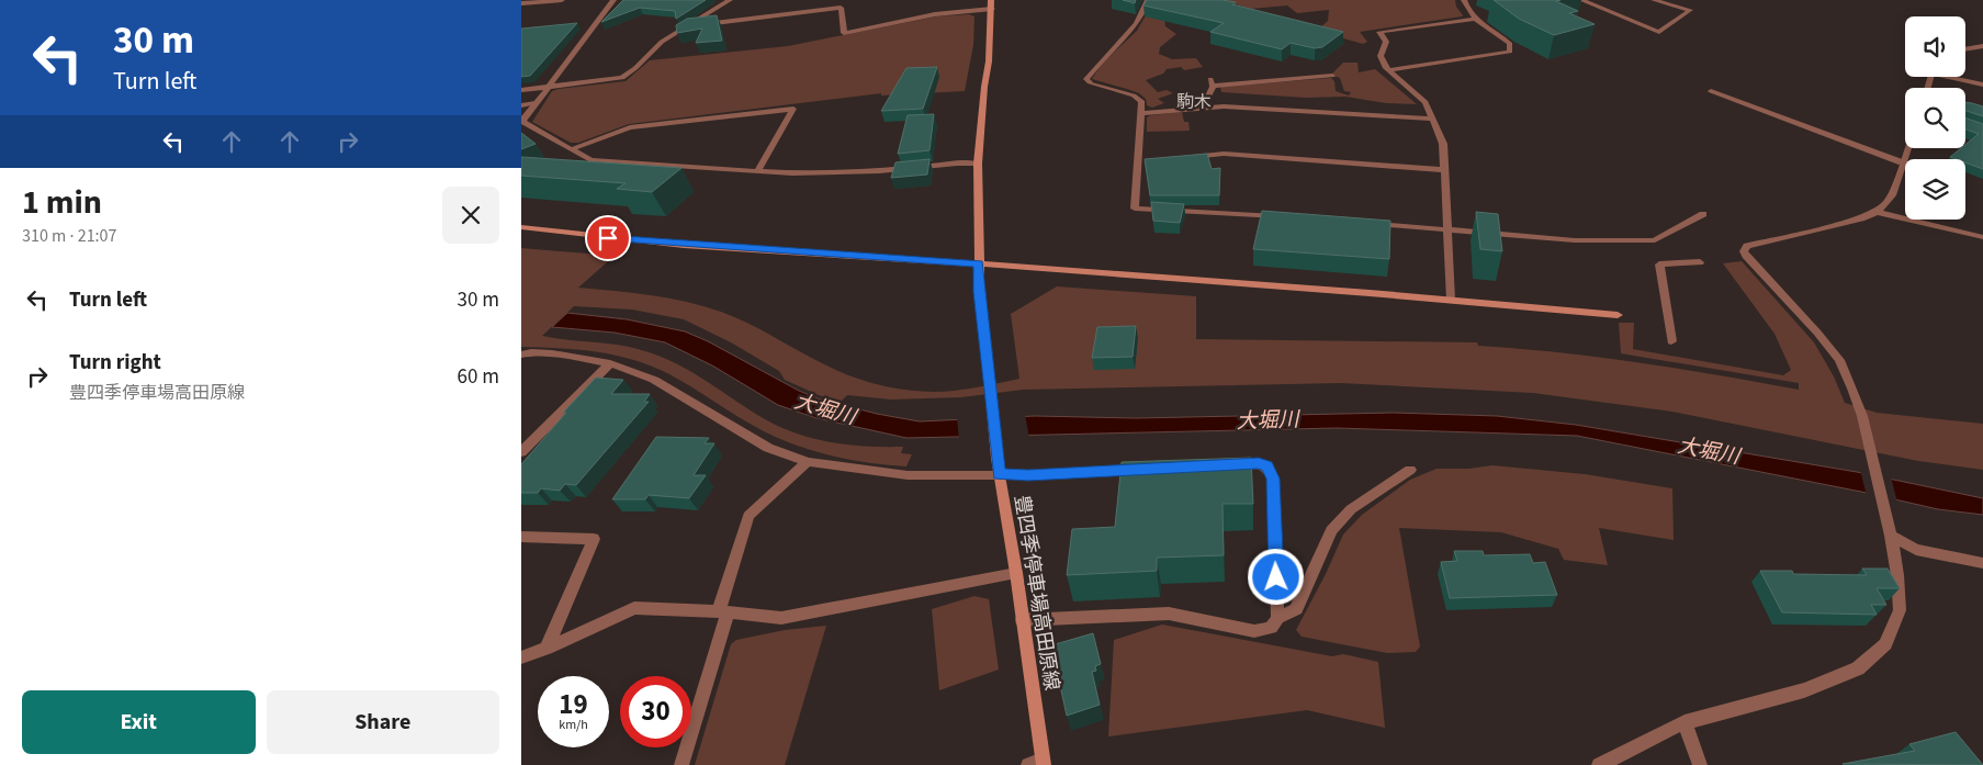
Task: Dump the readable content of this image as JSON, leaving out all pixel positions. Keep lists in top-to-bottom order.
{
  "streets": {
    "main road": ["豊四季停車場高田原線"]
  },
  "districts": ["駒木"],
  "water": ["大堀川"],
  "page": {
    "turn": ["30 m", "Turn left"],
    "heading": ["1 min", "310 m · 21:07"],
    "list": [
      {
        "name": "Turn left",
        "value": "30 m"
      },
      {
        "name": "Turn right",
        "note": "豊四季停車場高田原線",
        "value": "60 m"
      }
    ],
    "speed": "19 km/h",
    "limit": "30",
    "buttons": ["Exit", "Share"]
  }
}
